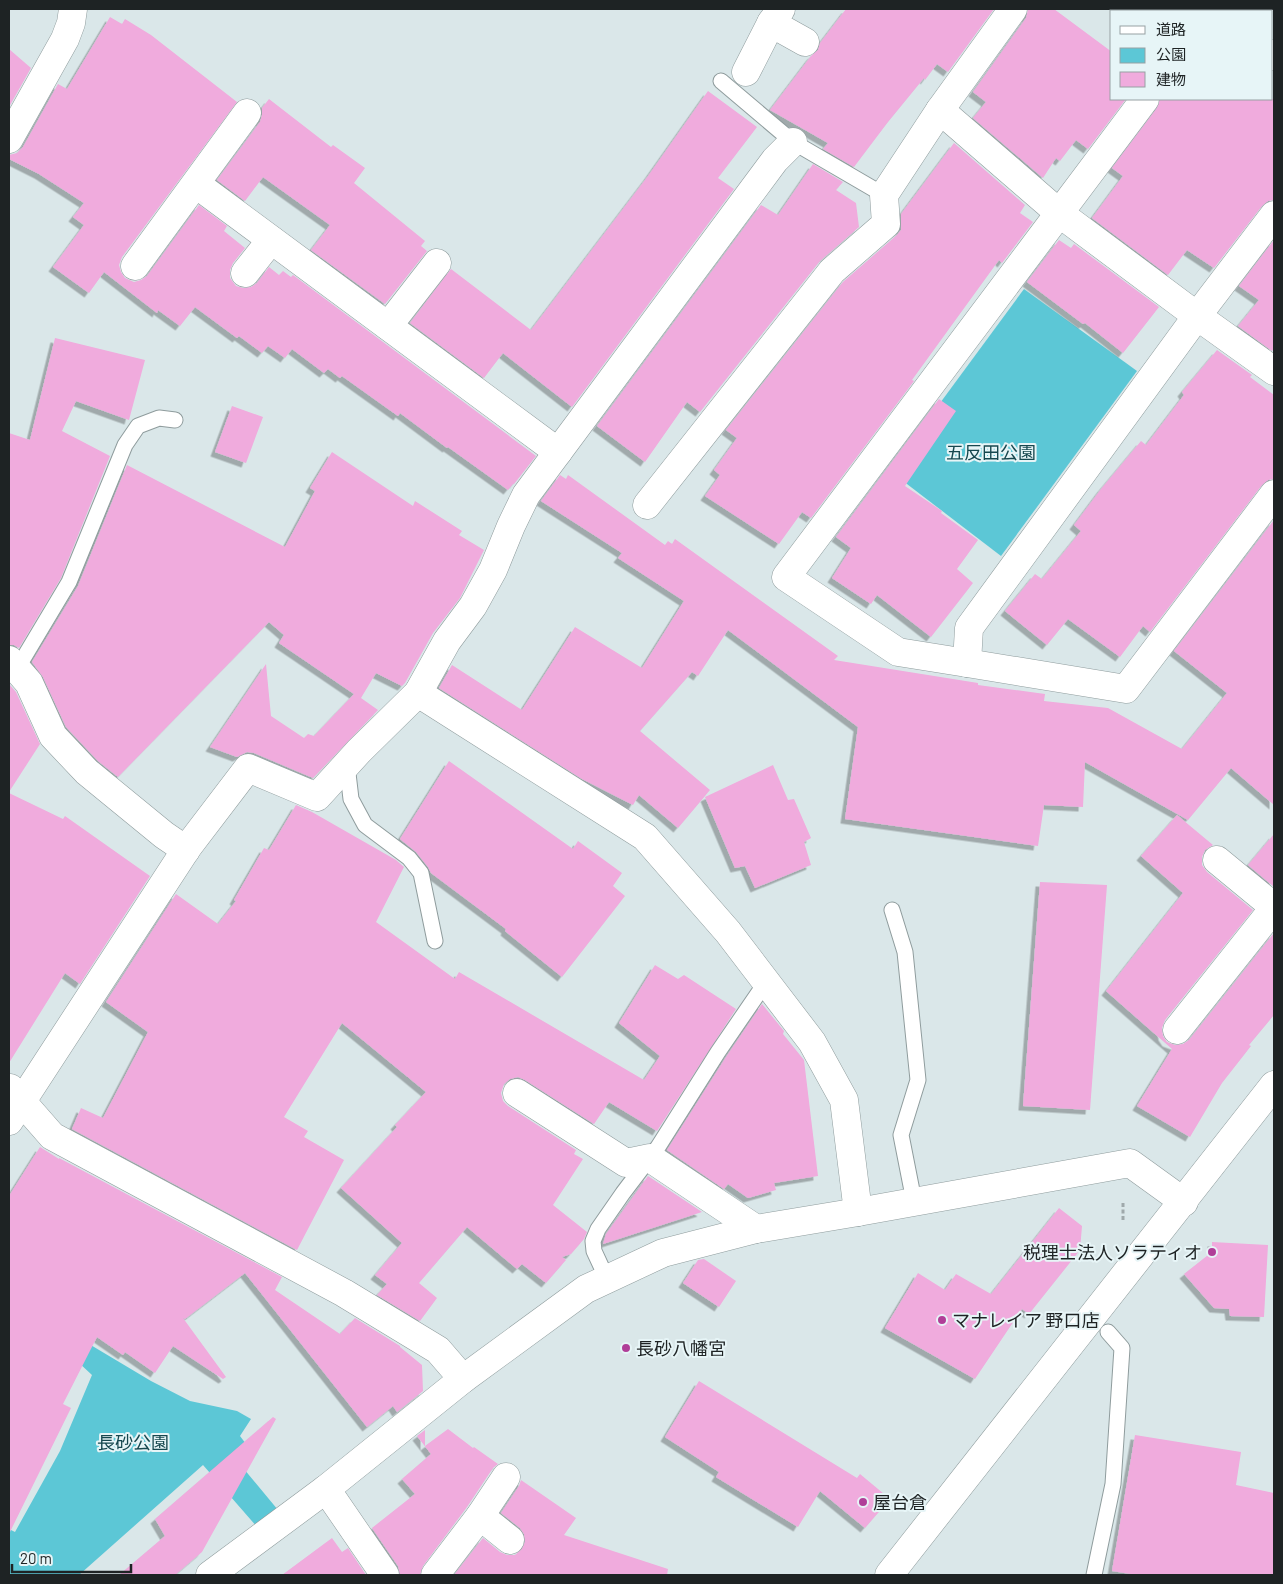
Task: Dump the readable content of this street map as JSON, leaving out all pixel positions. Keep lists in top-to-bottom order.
{
  "parks": ["五反田公園", "長砂公園"],
  "places": [
    "税理士法人ソラティオ",
    "マナレイア 野口店",
    "長砂八幡宮",
    "屋台倉"
  ],
  "legend": ["道路", "公園", "建物"],
  "scale_bar": "20 m"
}
